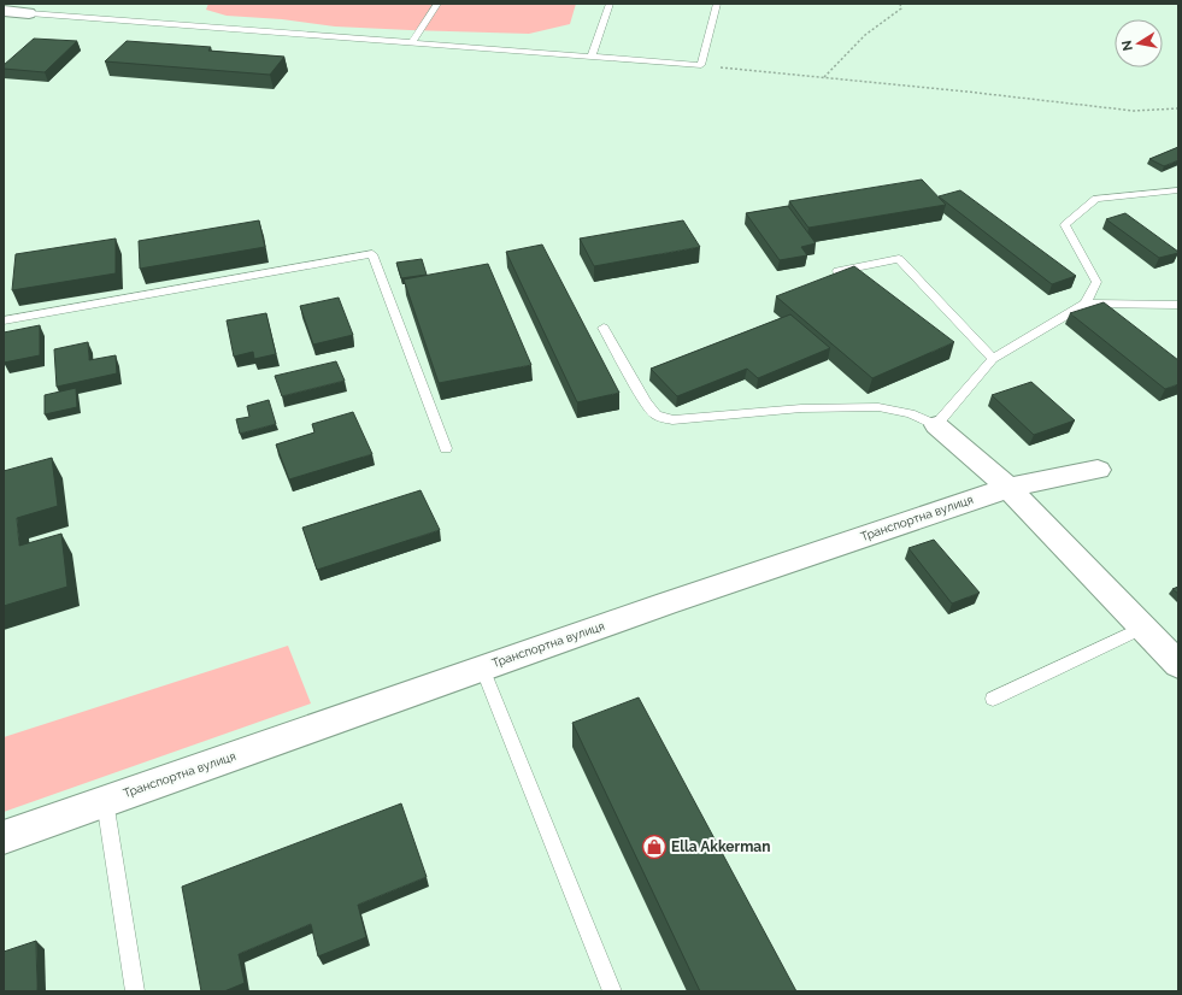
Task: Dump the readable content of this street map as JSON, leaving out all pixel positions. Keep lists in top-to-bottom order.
{
  "streets": {
    "street": ["Транспортна вулиця"]
  },
  "places": {
    "shop": ["Ella Akkerman"]
  },
  "north": "left"
}
